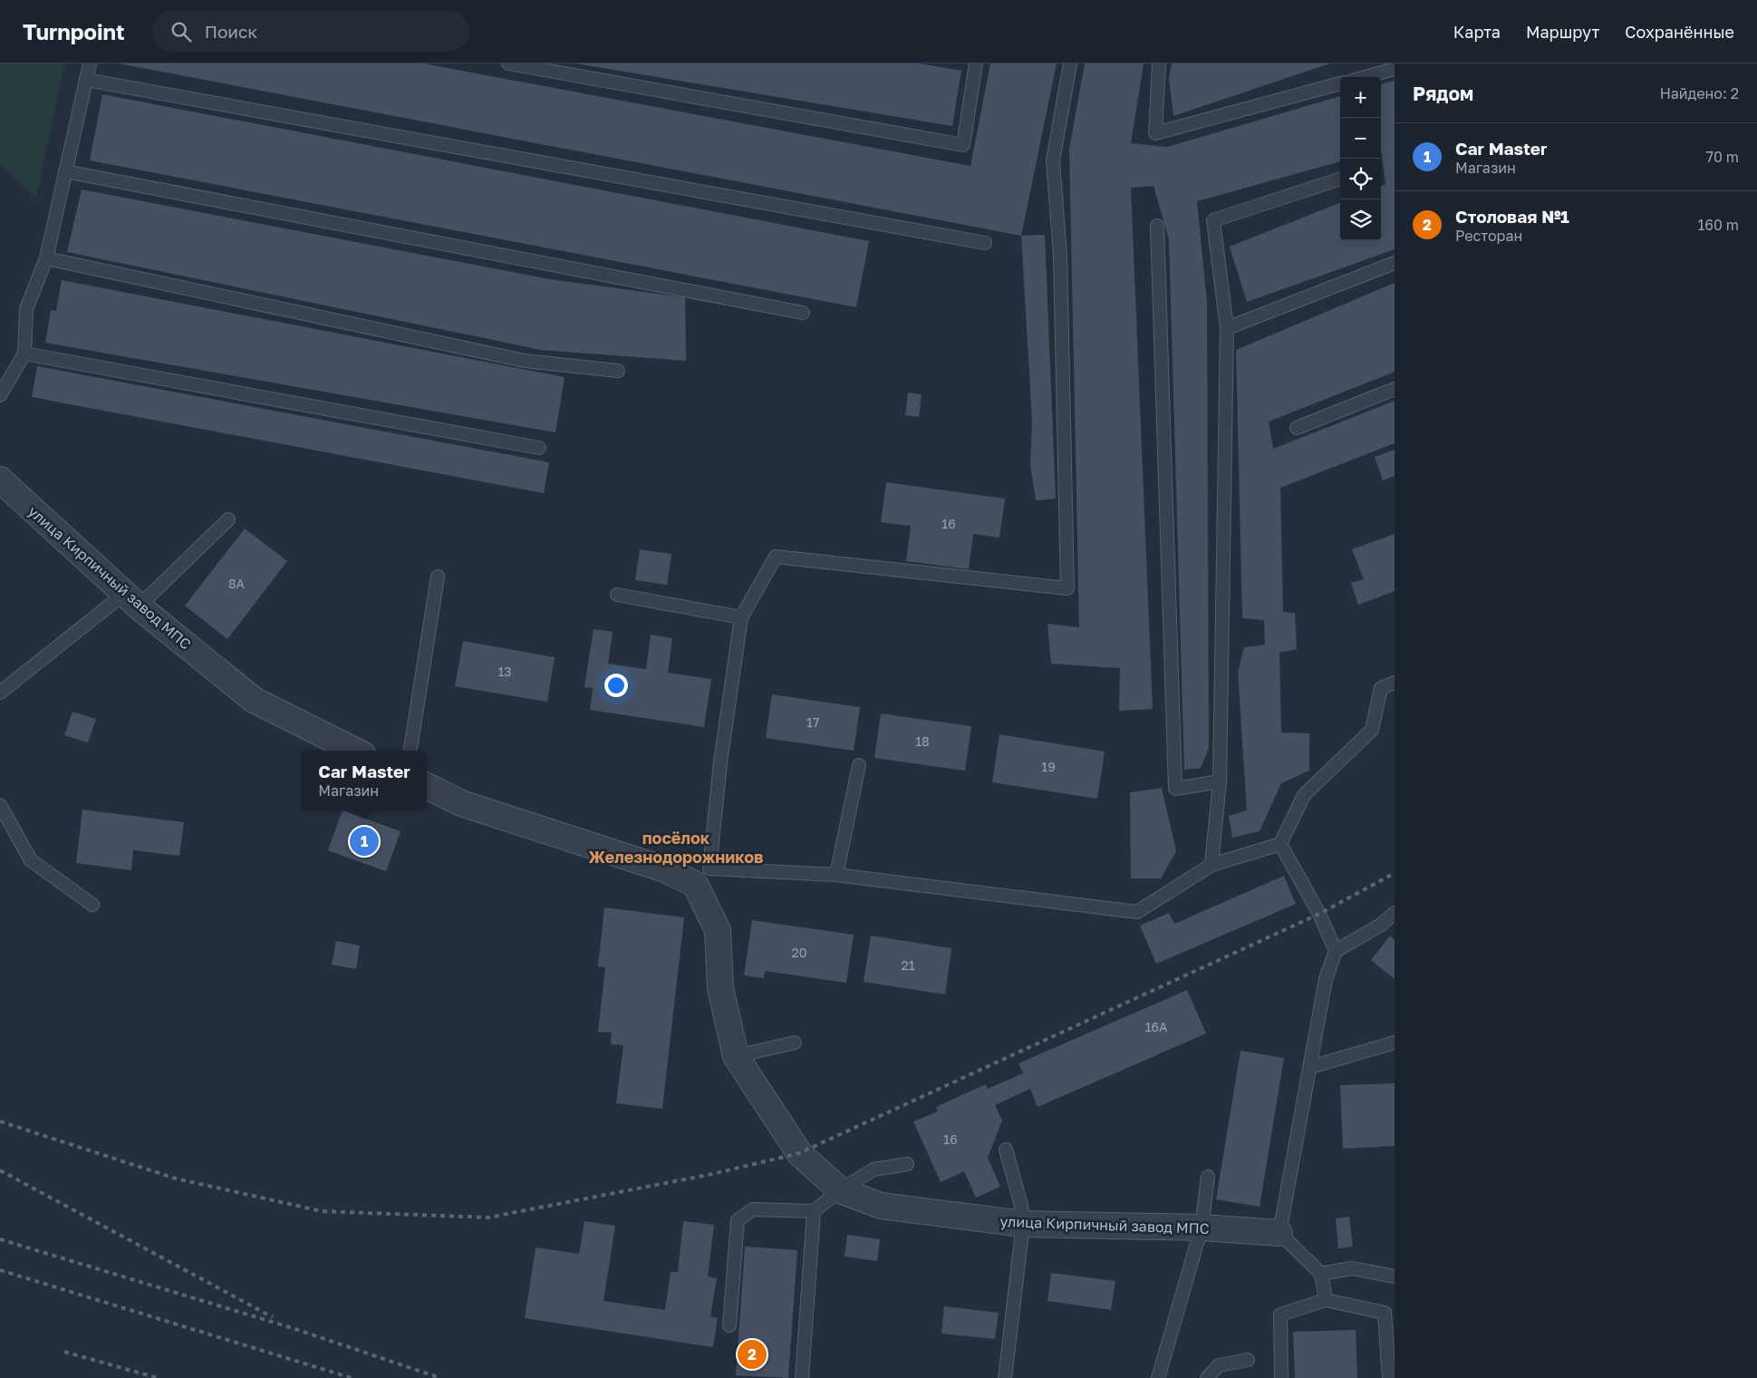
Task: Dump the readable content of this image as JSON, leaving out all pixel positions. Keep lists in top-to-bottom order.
{
  "streets": {
    "street": ["улица Кирпичный завод МПС"]
  },
  "districts": ["посёлок Железнодорожников"],
  "house_numbers": [
    "16",
    "8А",
    "13",
    "17",
    "18",
    "19",
    "20",
    "21",
    "16А",
    "16"
  ],
  "page": {
    "header": "Turnpoint",
    "search": "Поиск",
    "nav": ["Карта", "Маршрут", "Сохранённые"],
    "heading": ["Рядом", "Найдено: 2"],
    "map_buttons": ["+", "−"],
    "list": [
      {
        "mark": "1",
        "name": "Car Master",
        "note": "Магазин",
        "value": "70 m"
      },
      {
        "mark": "2",
        "name": "Столовая №1",
        "note": "Ресторан",
        "value": "160 m"
      }
    ],
    "popup": ["Car Master", "Магазин"],
    "pins": ["1", "2"]
  }
}
